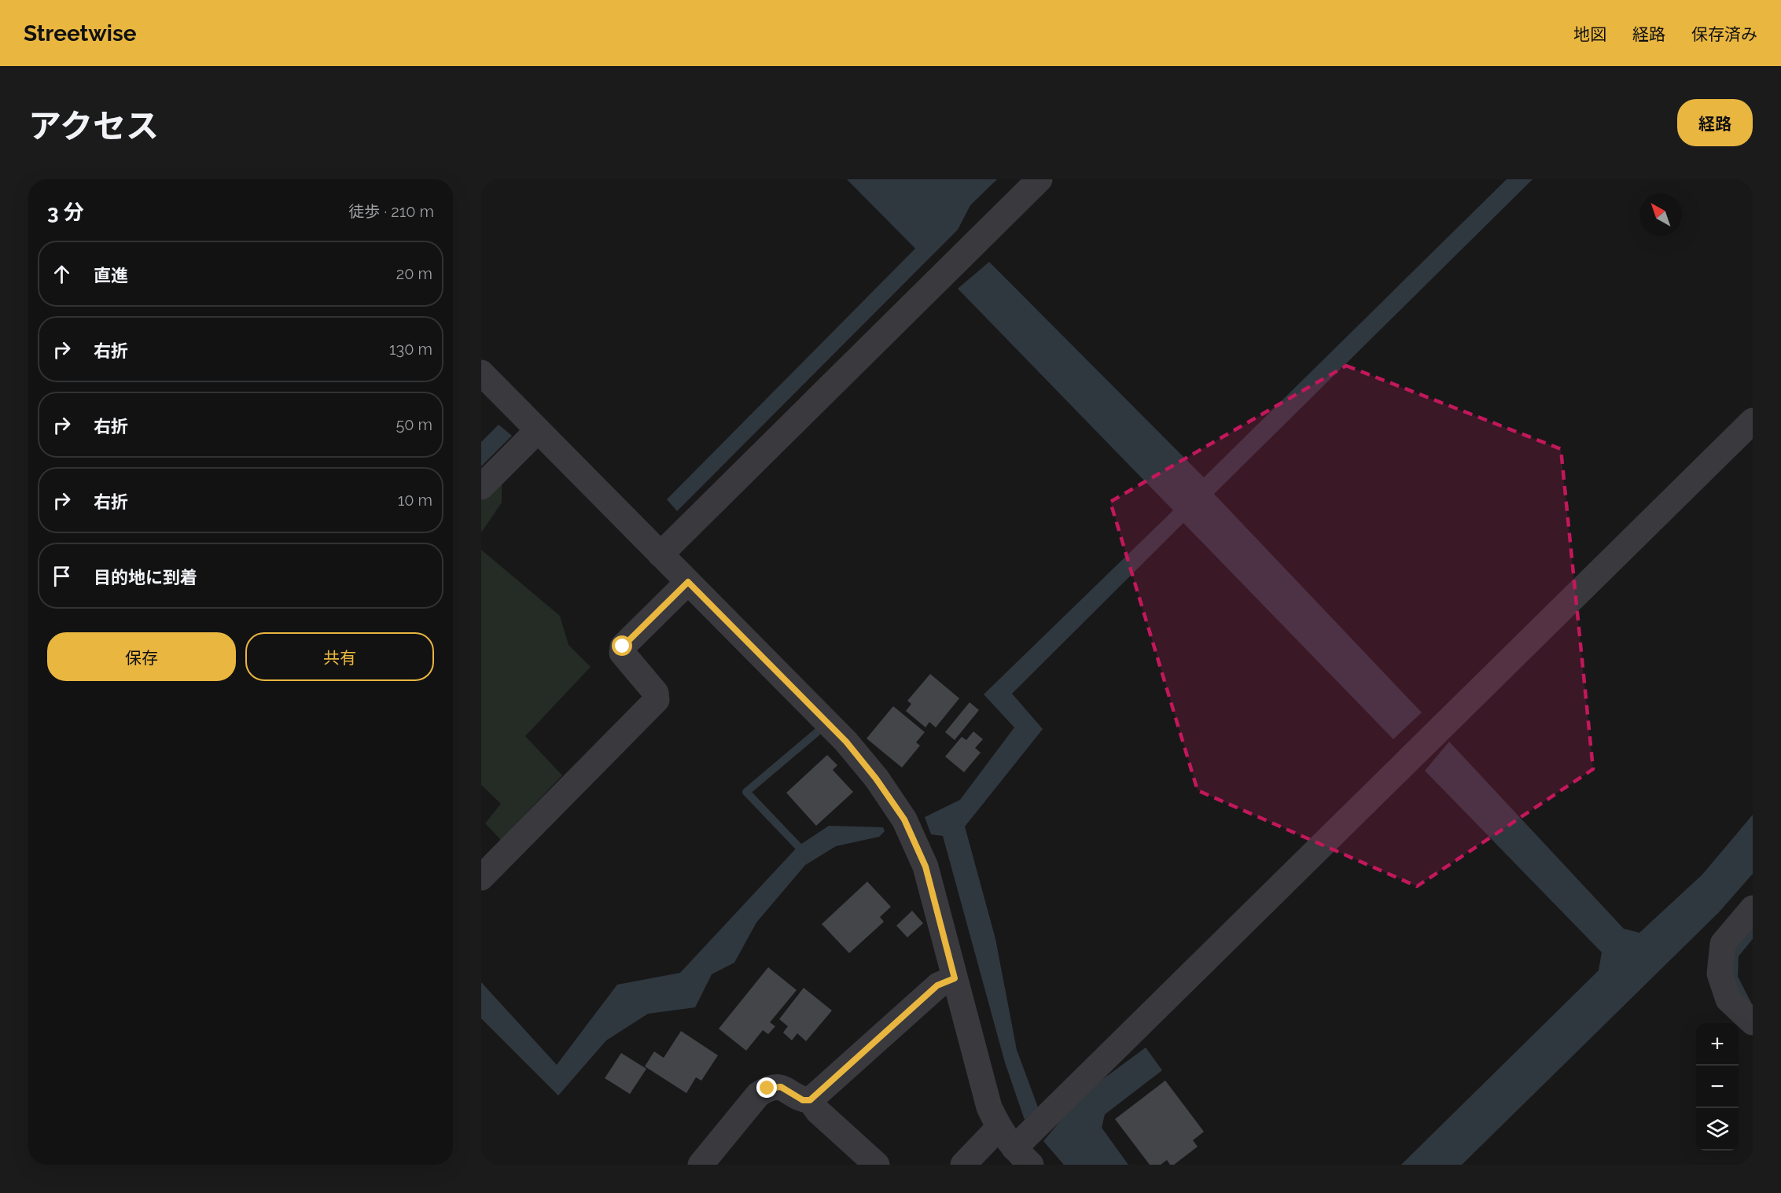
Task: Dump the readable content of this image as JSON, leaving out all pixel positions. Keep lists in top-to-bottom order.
{
  "north": "top left",
  "page": {
    "header": "Streetwise",
    "nav": ["地図", "経路", "保存済み"],
    "title": "アクセス",
    "buttons": [
      "経路",
      ["保存", "共有"]
    ],
    "heading": ["3 分", "徒歩 · 210 m"],
    "list": [
      ["直進", "20 m"],
      ["右折", "130 m"],
      ["右折", "50 m"],
      ["右折", "10 m"],
      "目的地に到着"
    ],
    "map_buttons": ["+", "−"]
  }
}
